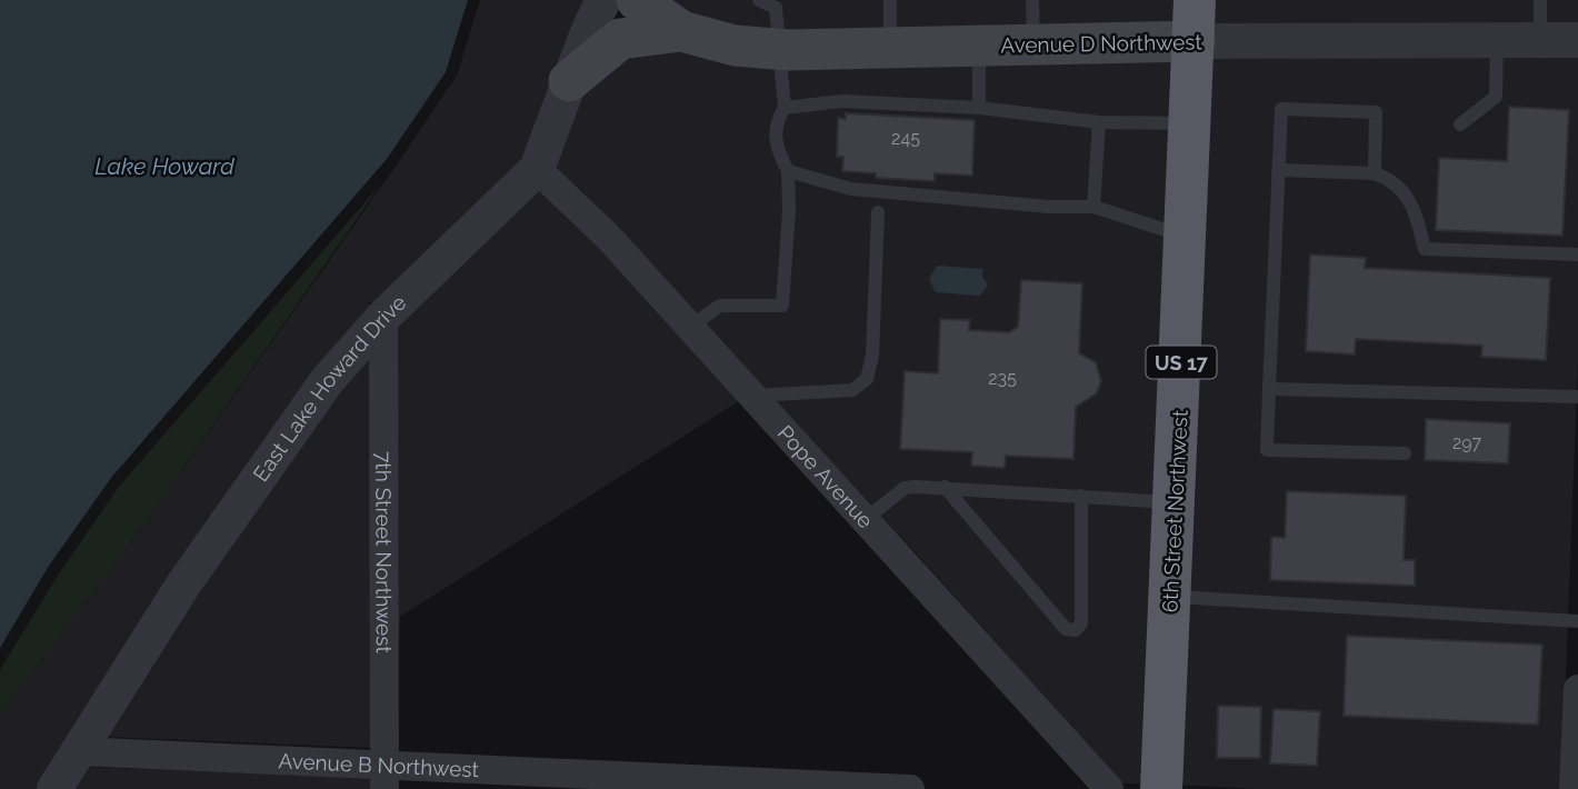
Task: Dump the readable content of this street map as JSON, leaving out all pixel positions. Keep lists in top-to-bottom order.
{
  "streets": {
    "highway": ["US 17", "6th Street Northwest"],
    "main road": ["Avenue D Northwest"],
    "street": [
      "East Lake Howard Drive",
      "Pope Avenue",
      "7th Street Northwest",
      "Avenue B Northwest"
    ]
  },
  "crossings": [
    ["Avenue D Northwest", "6th Street Northwest"],
    ["East Lake Howard Drive", "Pope Avenue"],
    ["East Lake Howard Drive", "7th Street Northwest"],
    ["East Lake Howard Drive", "Avenue B Northwest"],
    ["7th Street Northwest", "Avenue B Northwest"]
  ],
  "water": ["Lake Howard"],
  "house_numbers": ["245", "235", "297"]
}
